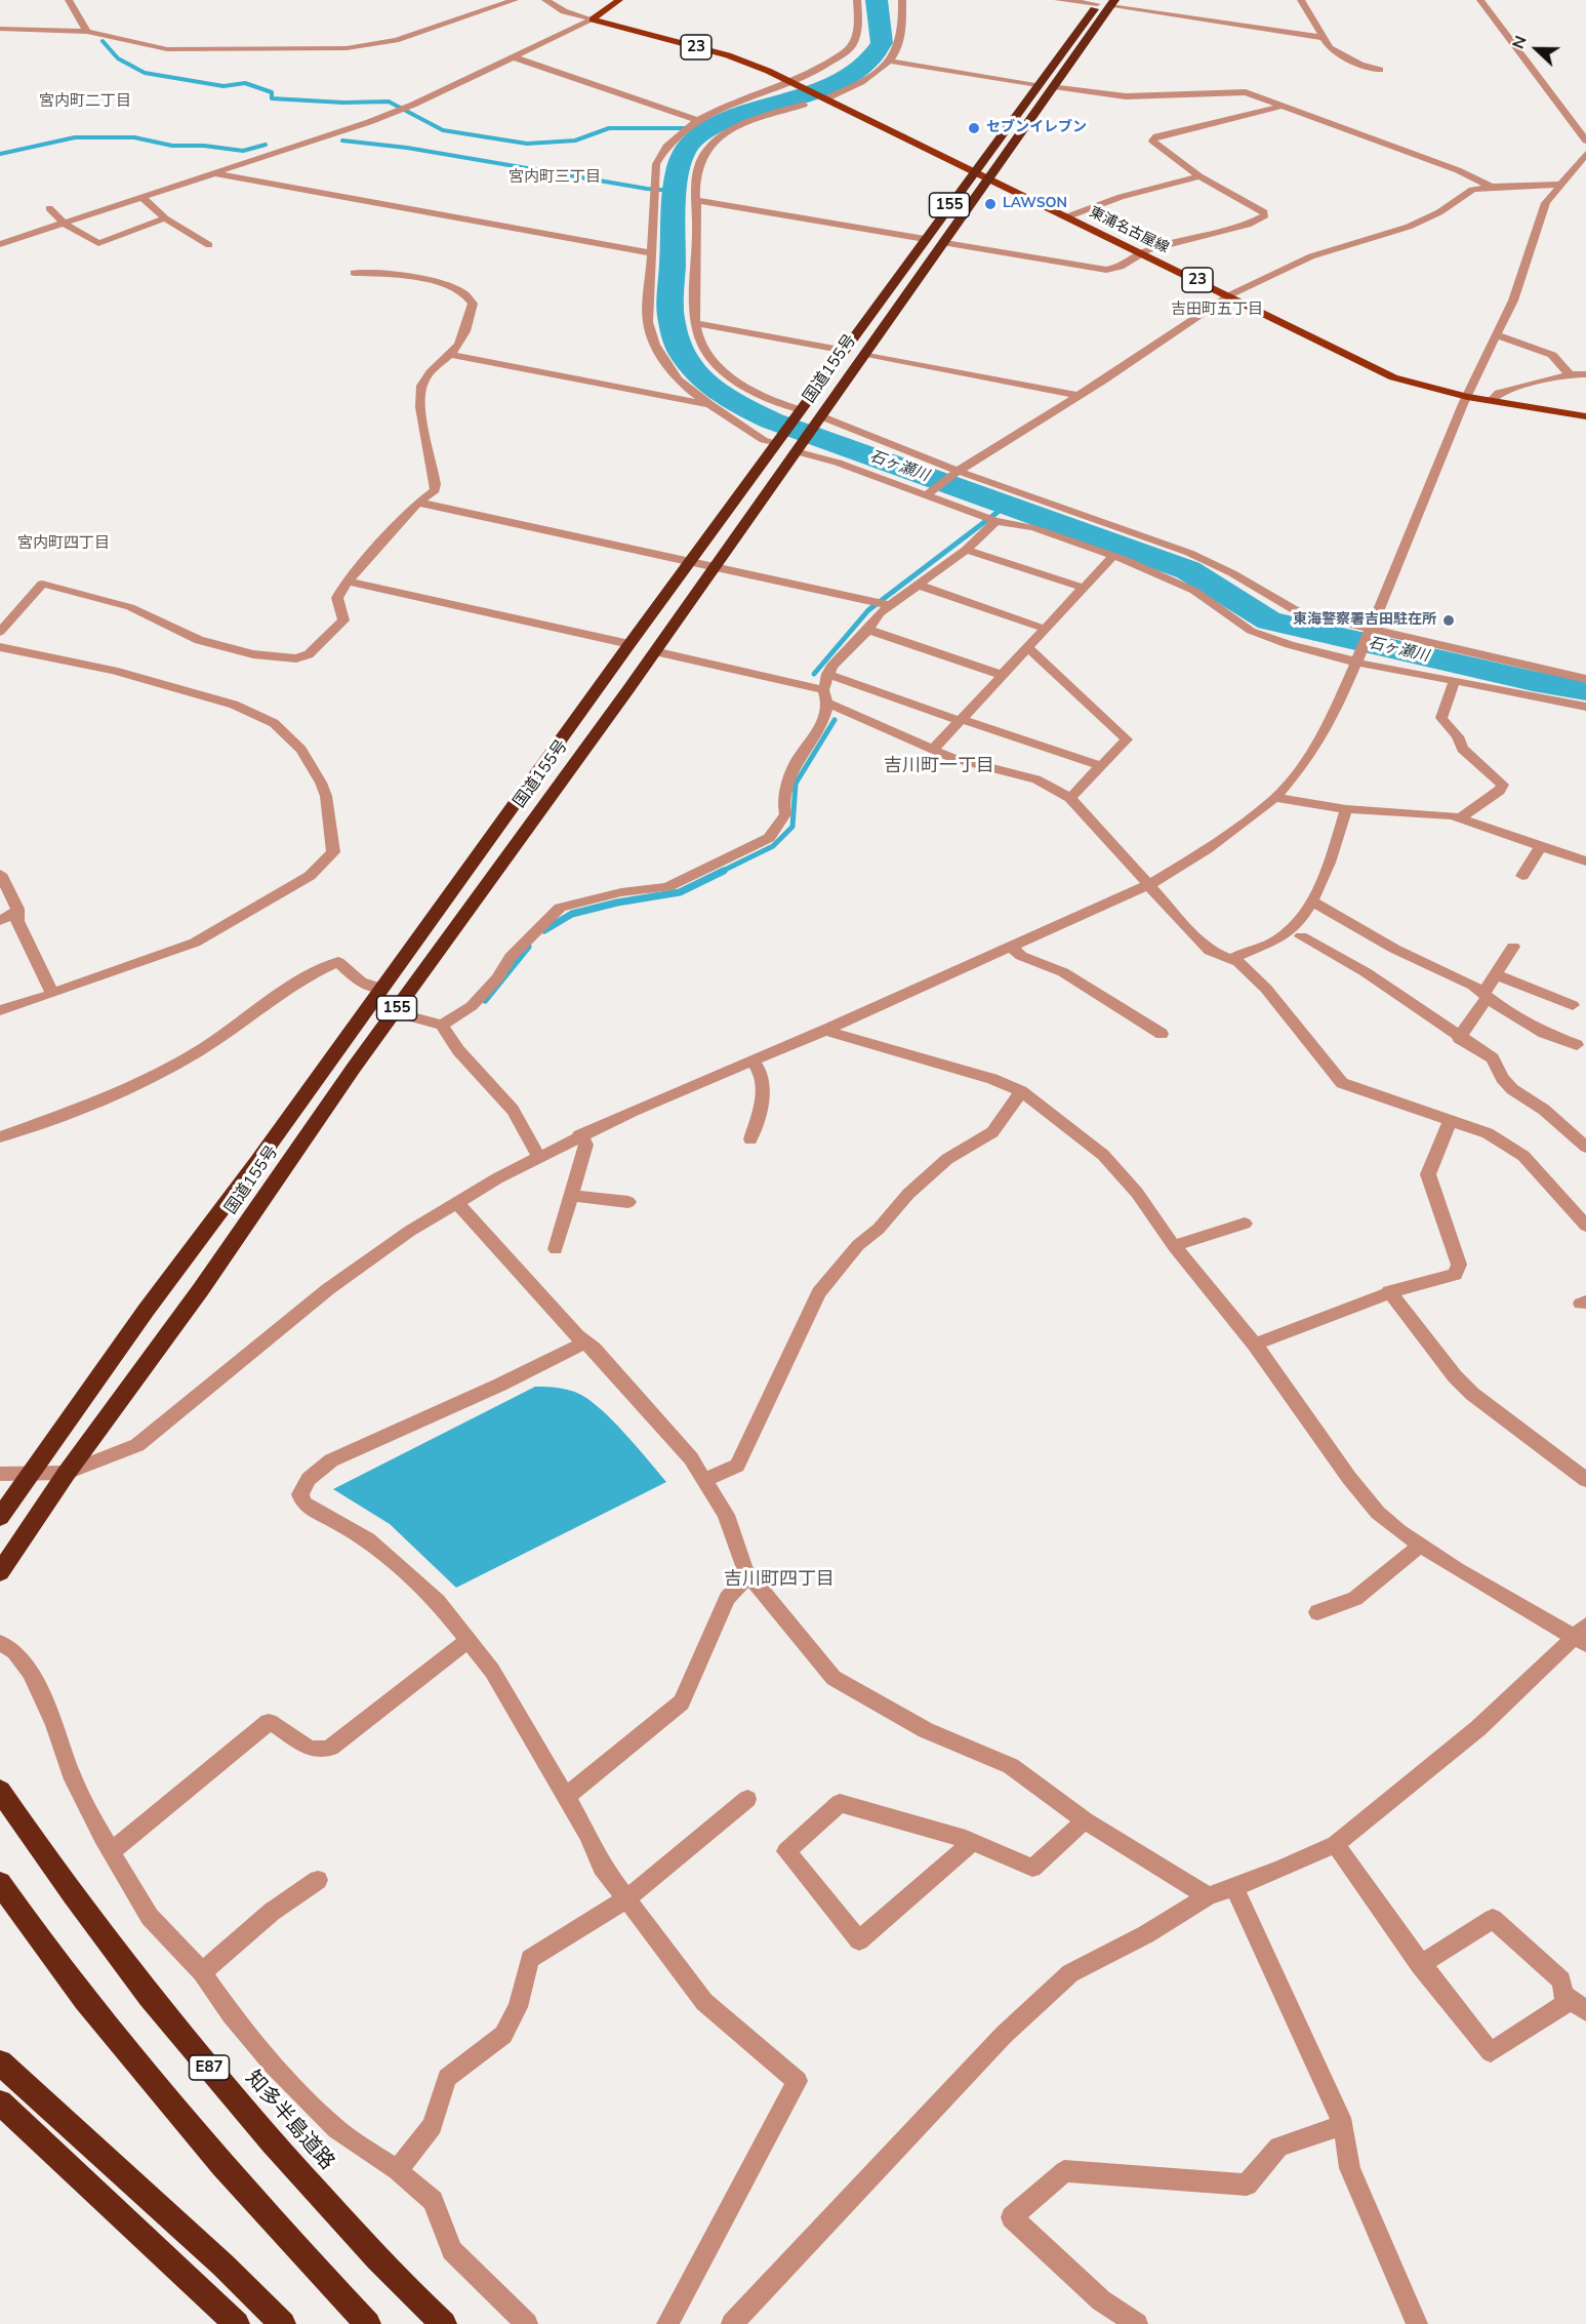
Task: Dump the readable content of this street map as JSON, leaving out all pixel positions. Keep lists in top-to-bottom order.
{
  "streets": {
    "highway": [
      "155",
      "国道155号",
      "E87",
      "知多半島道路"
    ],
    "main road": ["23", "東浦名古屋線"]
  },
  "crossings": [
    ["東浦名古屋線", "国道155号"]
  ],
  "districts": [
    "宮内町二丁目",
    "宮内町三丁目",
    "吉田町五丁目",
    "宮内町四丁目",
    "吉川町一丁目",
    "吉川町四丁目"
  ],
  "water": ["石ヶ瀬川"],
  "places": ["セブンイレブン", "LAWSON", "東海警察署吉田駐在所"],
  "north": "left"
}
